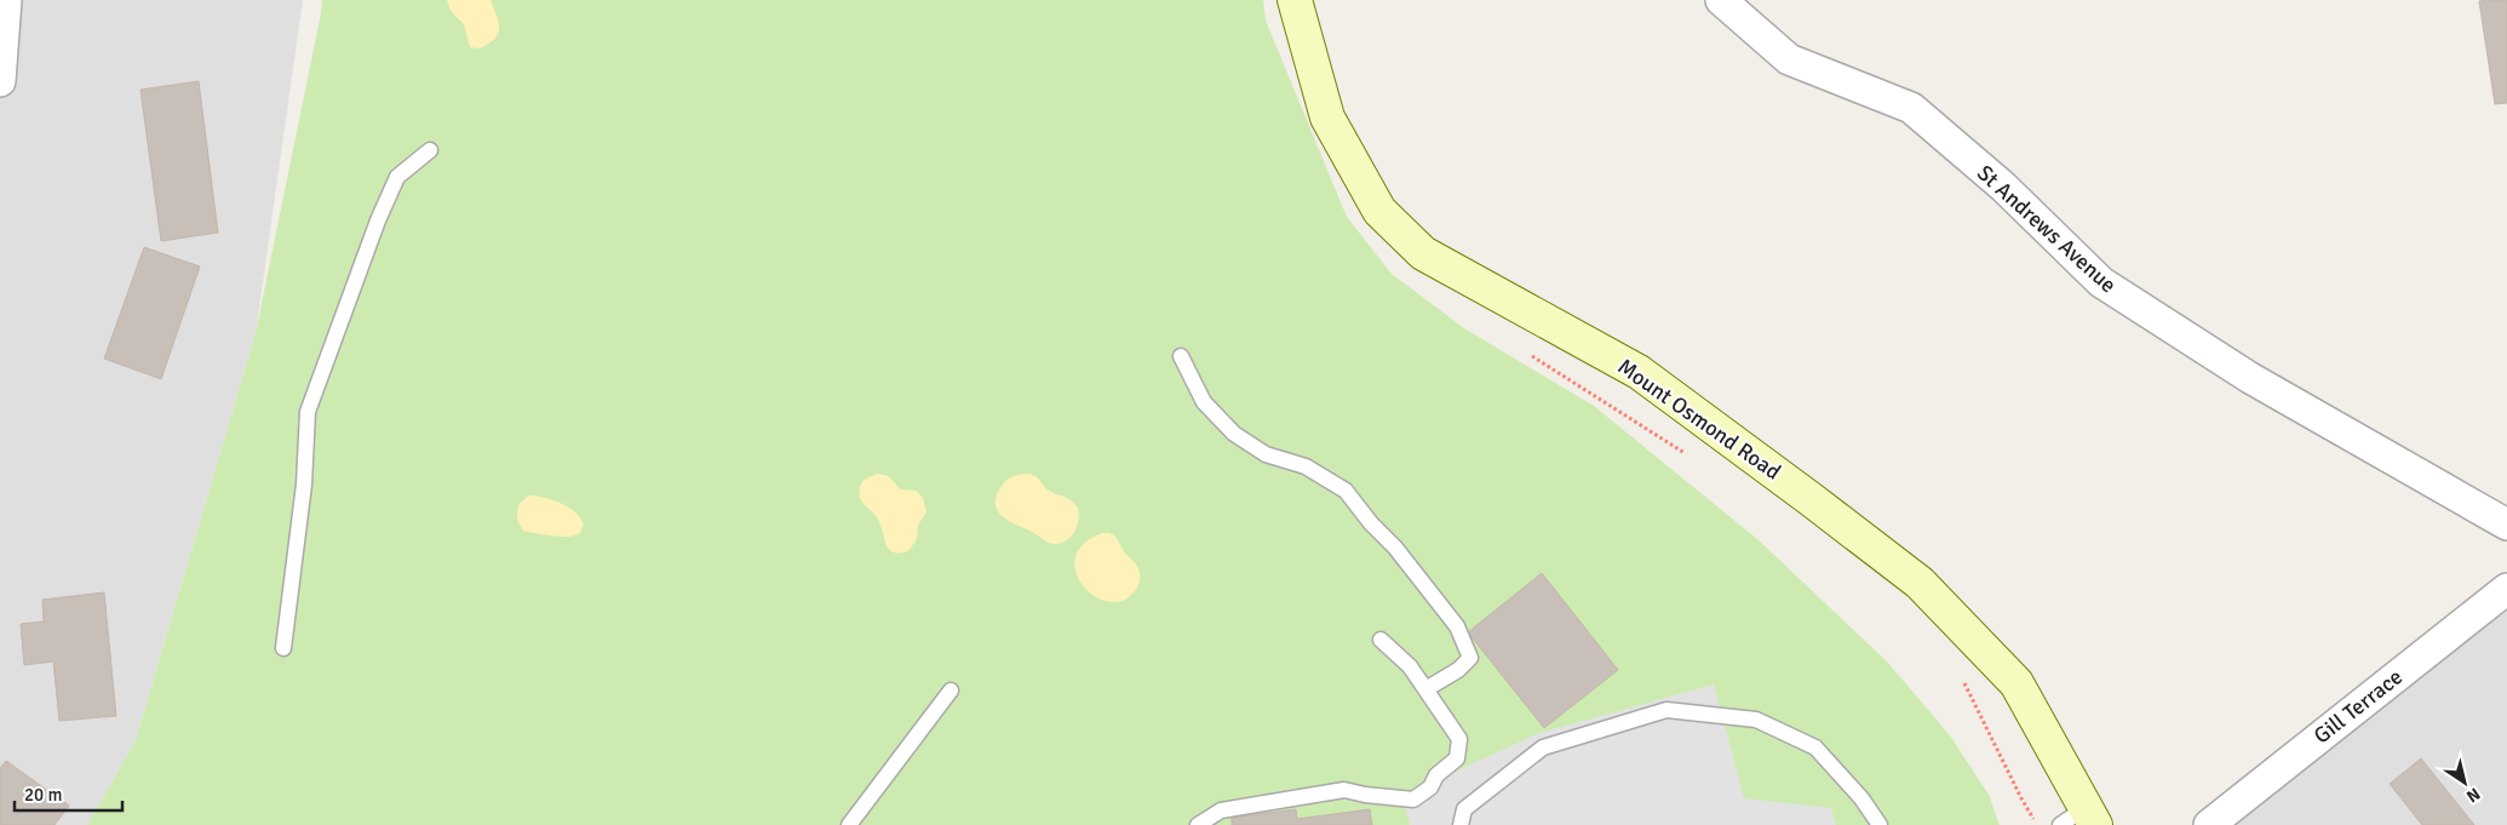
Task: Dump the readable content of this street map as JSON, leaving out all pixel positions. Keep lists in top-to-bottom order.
{
  "streets": {
    "street": ["St Andrews Avenue", "Mount Osmond Road", "Gill Terrace"]
  },
  "scale_bar": "20 m",
  "north": "bottom right"
}
